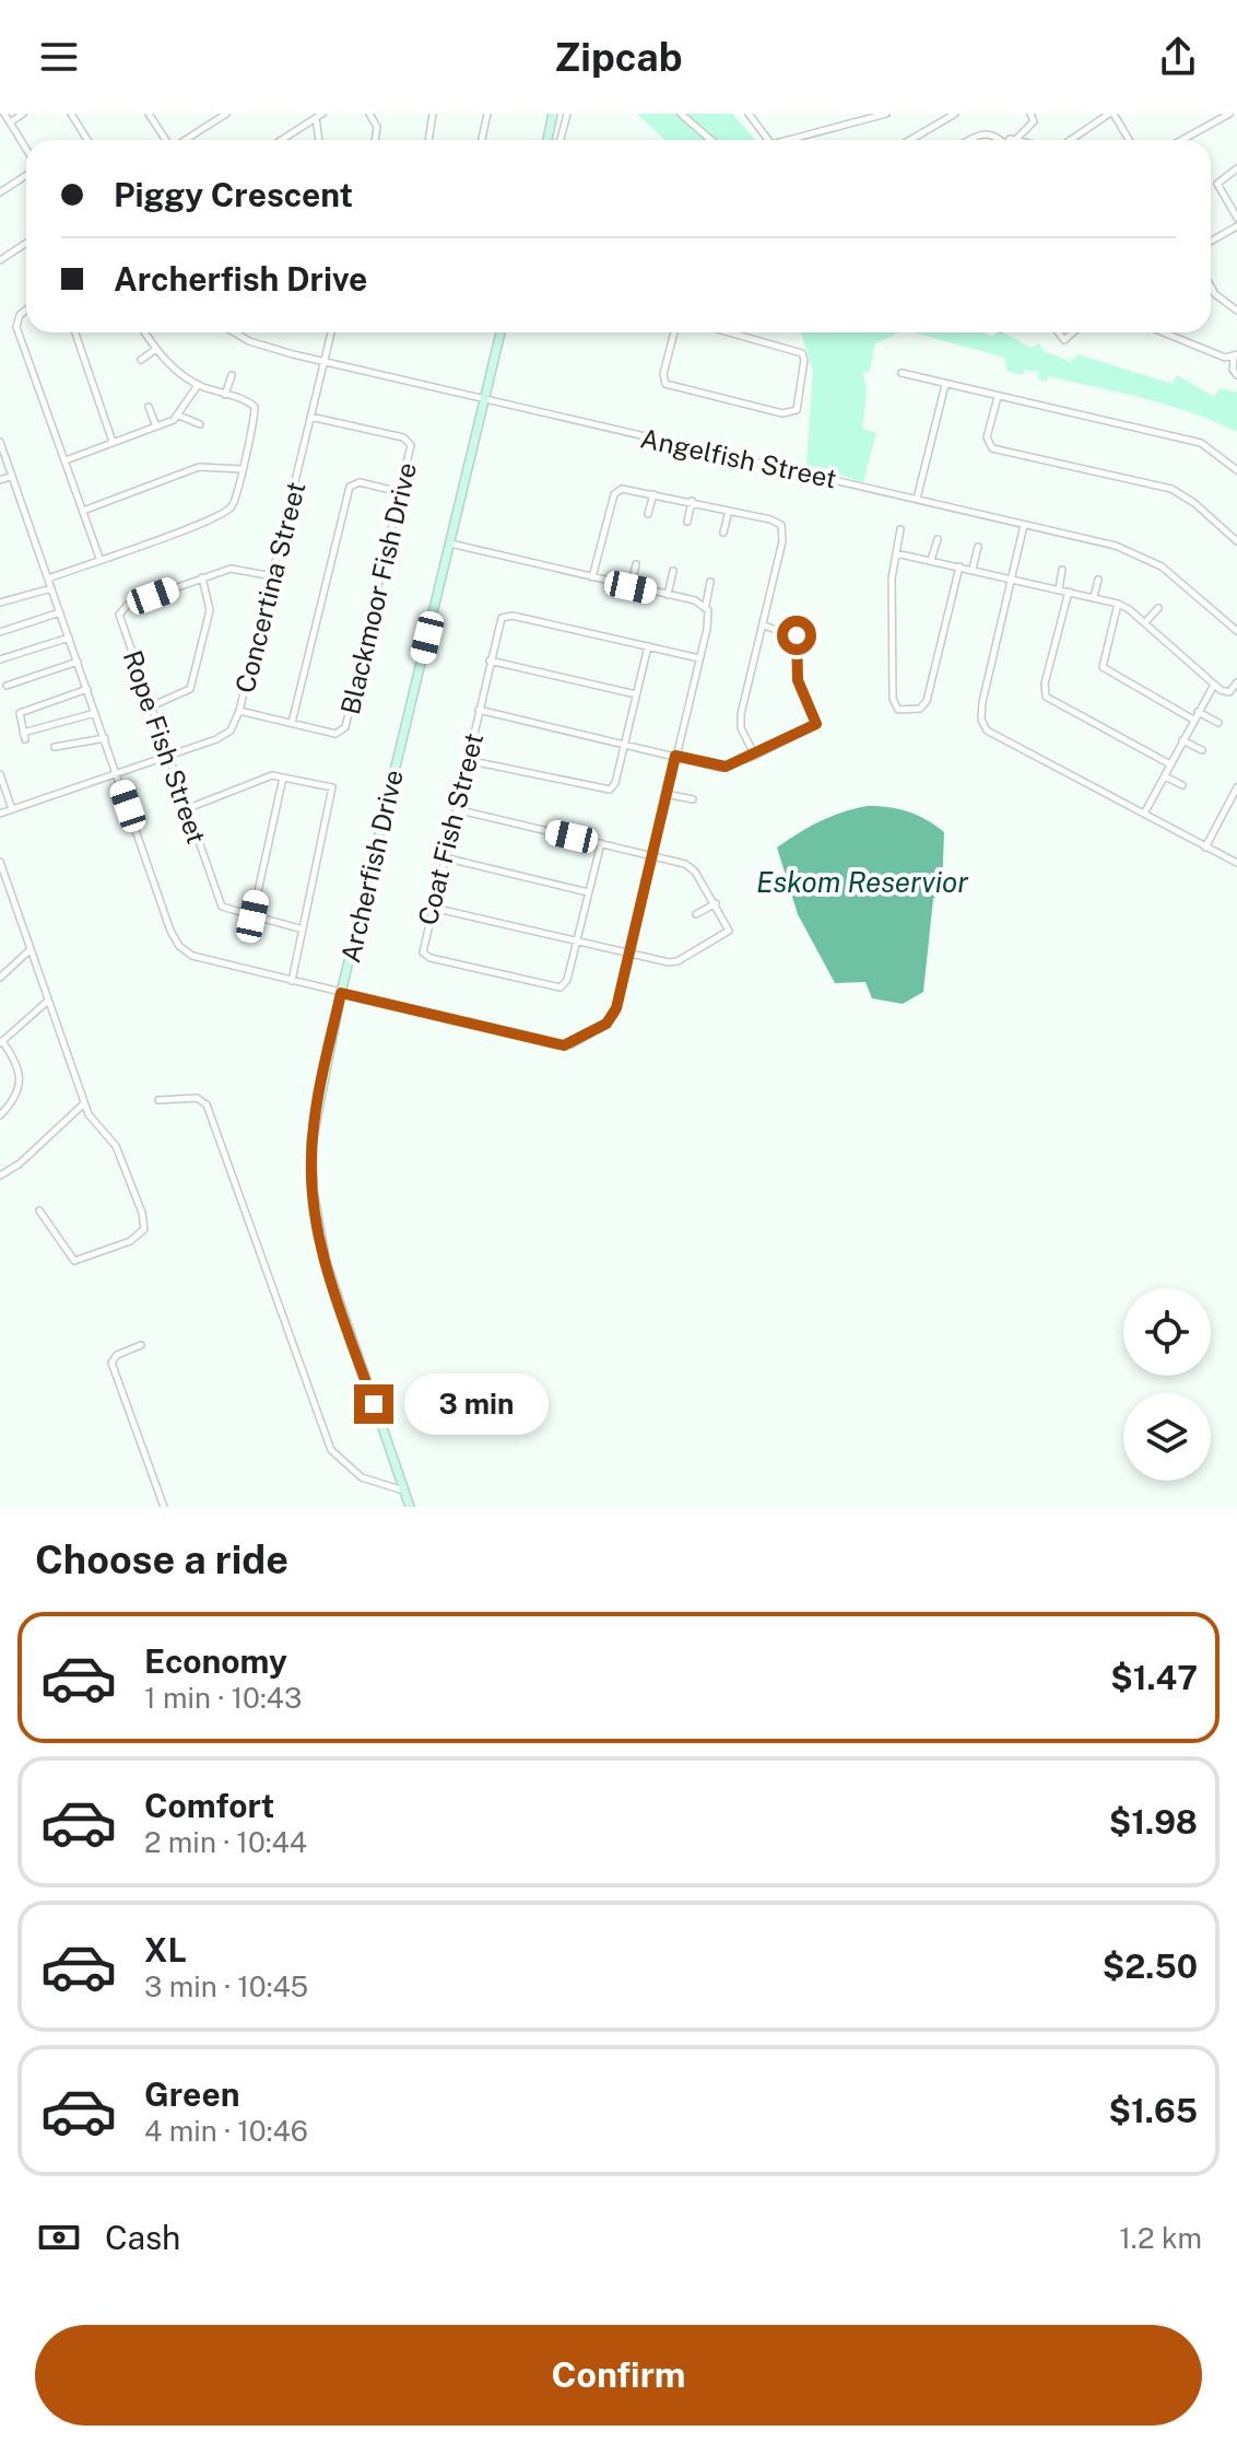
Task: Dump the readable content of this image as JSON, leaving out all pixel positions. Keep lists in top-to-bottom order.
{
  "streets": {
    "street": [
      "Angelfish Street",
      "Concertina Street",
      "Blackmoor Fish Drive",
      "Rope Fish Street",
      "Coat Fish Street",
      "Archerfish Drive"
    ]
  },
  "crossings": [
    ["Angelfish Street", "Concertina Street"],
    ["Angelfish Street", "Archerfish Drive"],
    ["Concertina Street", "Blackmoor Fish Drive"],
    ["Concertina Street", "Rope Fish Street"]
  ],
  "water": ["Eskom Reservior"],
  "page": {
    "header": "Zipcab",
    "banner": ["Piggy Crescent", "Archerfish Drive"],
    "bubble": "3 min",
    "heading": "Choose a ride",
    "list": [
      {
        "name": "Economy",
        "note": "1 min · 10:43",
        "value": "$1.47"
      },
      {
        "name": "Comfort",
        "note": "2 min · 10:44",
        "value": "$1.98"
      },
      {
        "name": "XL",
        "note": "3 min · 10:45",
        "value": "$2.50"
      },
      {
        "name": "Green",
        "note": "4 min · 10:46",
        "value": "$1.65"
      }
    ],
    "pay": ["Cash", "1.2 km"],
    "buttons": "Confirm"
  }
}
